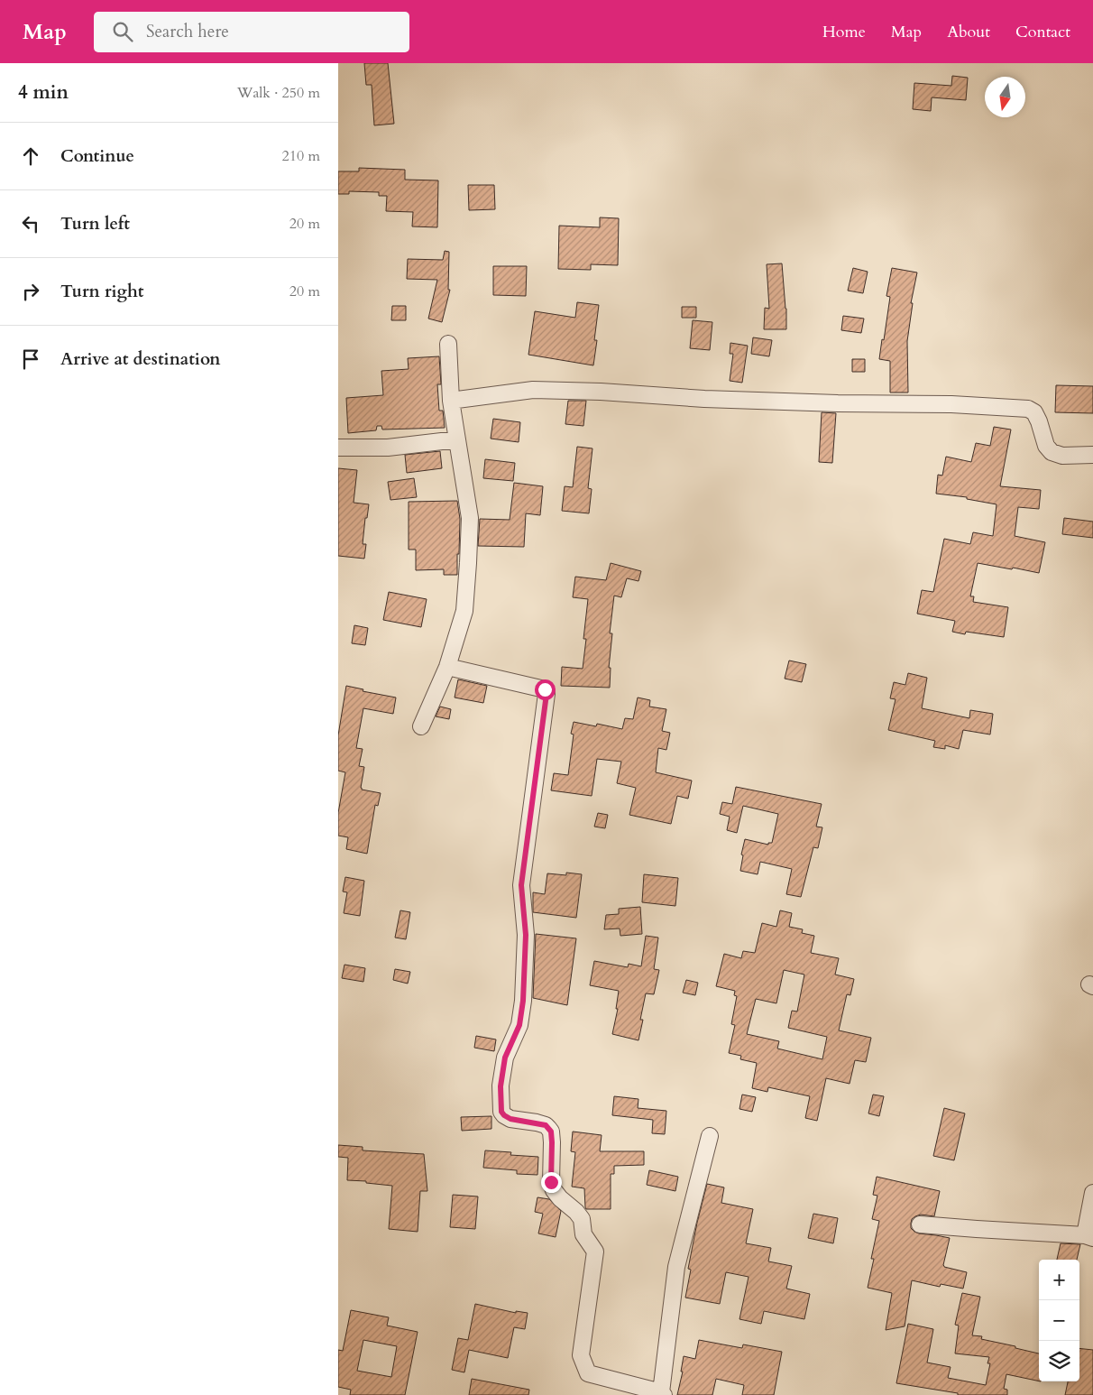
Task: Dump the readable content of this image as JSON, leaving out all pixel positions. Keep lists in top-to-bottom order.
{
  "north": "bottom",
  "page": {
    "header": "Map",
    "search": "Search here",
    "nav": [
      "Home",
      "Map",
      "About",
      "Contact"
    ],
    "heading": ["4 min", "Walk · 250 m"],
    "list": [
      ["Continue", "210 m"],
      ["Turn left", "20 m"],
      ["Turn right", "20 m"],
      "Arrive at destination"
    ],
    "map_buttons": ["+", "−"]
  }
}
